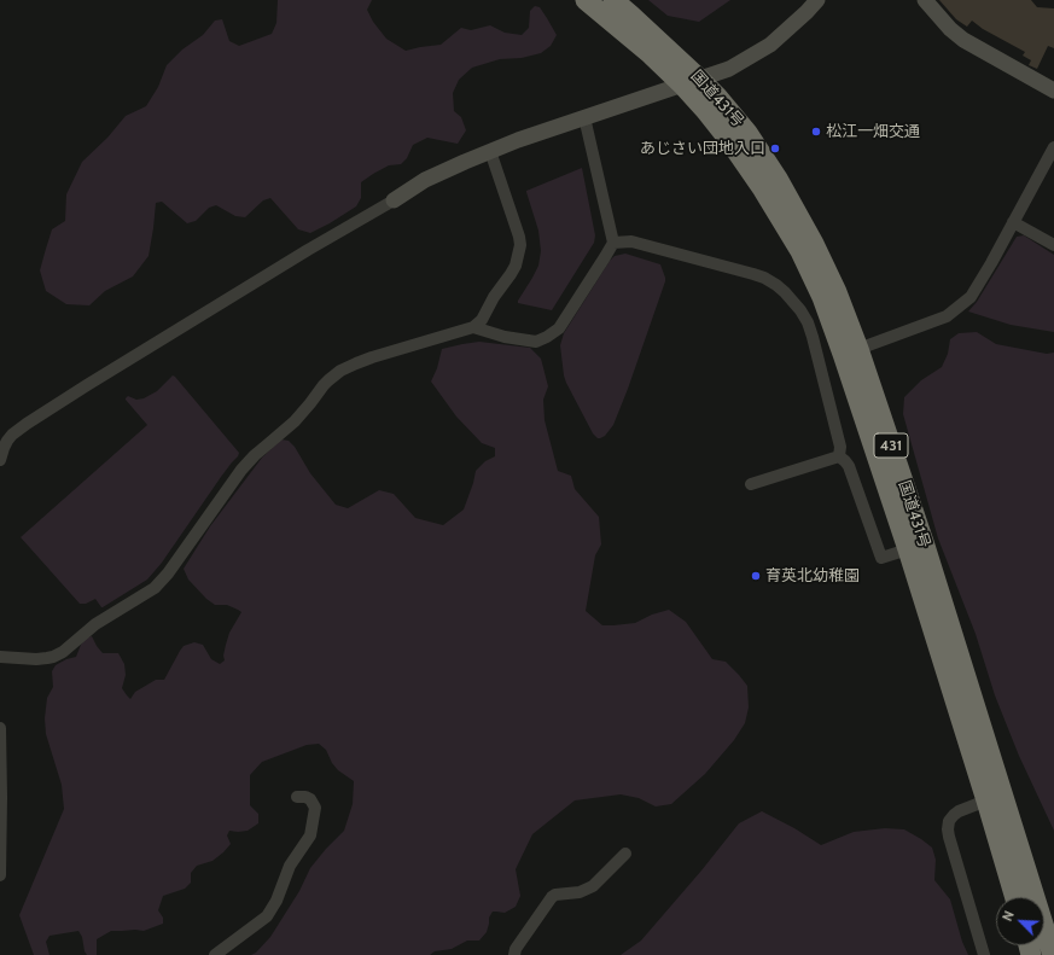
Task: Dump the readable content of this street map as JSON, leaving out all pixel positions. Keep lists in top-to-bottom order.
{
  "streets": {
    "highway": ["国道431号", "431"]
  },
  "places": ["松江一畑交通", "あじさい団地入口", "育英北幼稚園"],
  "north": "top left"
}
